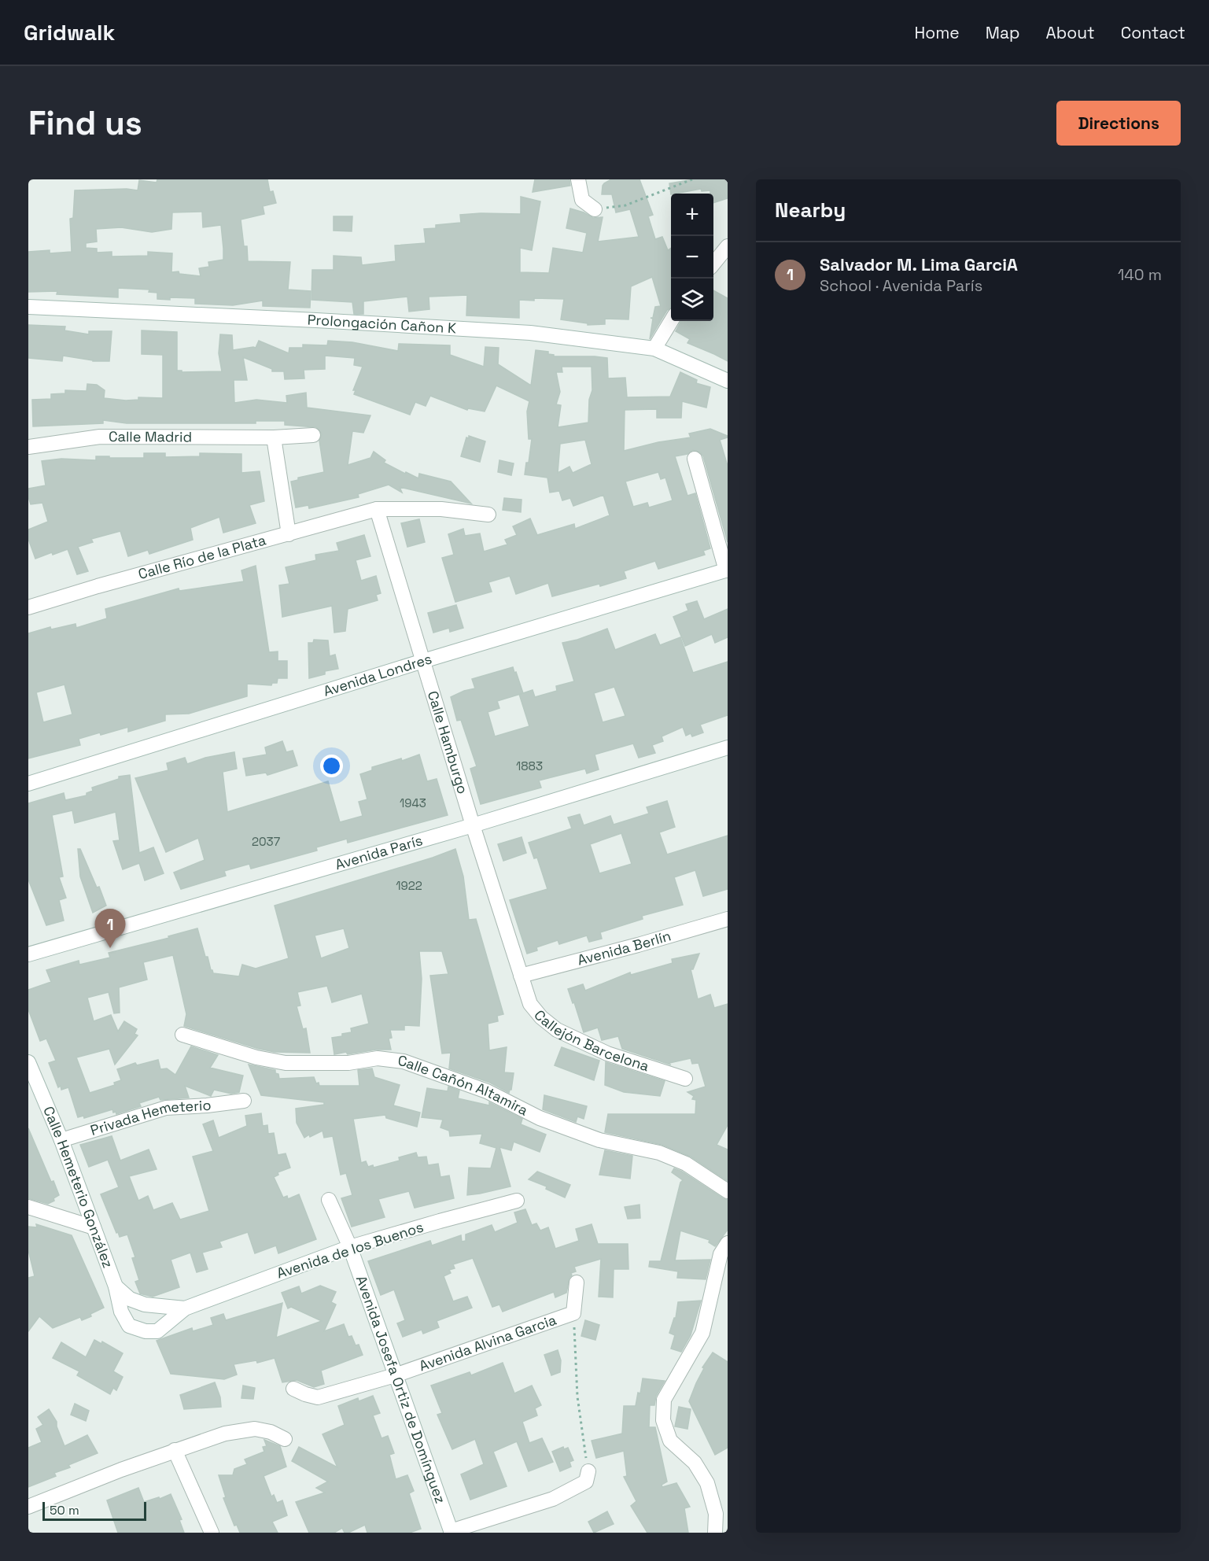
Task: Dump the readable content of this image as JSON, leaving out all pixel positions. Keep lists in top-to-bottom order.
{
  "streets": {
    "street": [
      "Prolongación Cañon K",
      "Calle Madrid",
      "Calle Río de la Plata",
      "Avenida Londres",
      "Calle Hamburgo",
      "Avenida París",
      "Avenida Berlín",
      "Callejón Barcelona",
      "Calle Cañón Altamira",
      "Privada Hemeterio",
      "Calle Hemeterio González",
      "Avenida de los Buenos",
      "Avenida Alvina Garcia",
      "Avenida Josefa Ortiz de Domínguez"
    ]
  },
  "crossings": [
    ["Calle Río de la Plata", "Calle Hamburgo"],
    ["Avenida Londres", "Calle Hamburgo"],
    ["Calle Hamburgo", "Avenida París"],
    ["Calle Hamburgo", "Avenida Berlín"],
    ["Calle Hamburgo", "Callejón Barcelona"],
    ["Avenida Berlín", "Callejón Barcelona"],
    ["Privada Hemeterio", "Calle Hemeterio González"],
    ["Calle Hemeterio González", "Avenida de los Buenos"],
    ["Avenida de los Buenos", "Avenida Josefa Ortiz de Domínguez"],
    ["Avenida Alvina Garcia", "Avenida Josefa Ortiz de Domínguez"]
  ],
  "house_numbers": [
    "1883",
    "1943",
    "2037",
    "1922"
  ],
  "scale_bar": "50 m",
  "page": {
    "header": "Gridwalk",
    "nav": [
      "Home",
      "Map",
      "About",
      "Contact"
    ],
    "buttons": "Directions",
    "title": "Find us",
    "heading": "Nearby",
    "map_buttons": ["+", "−"],
    "list": [
      {
        "mark": "1",
        "name": "Salvador M. Lima GarciA",
        "note": "School · Avenida París",
        "value": "140 m"
      }
    ],
    "pins": "1",
    "scale": "50 m"
  }
}
